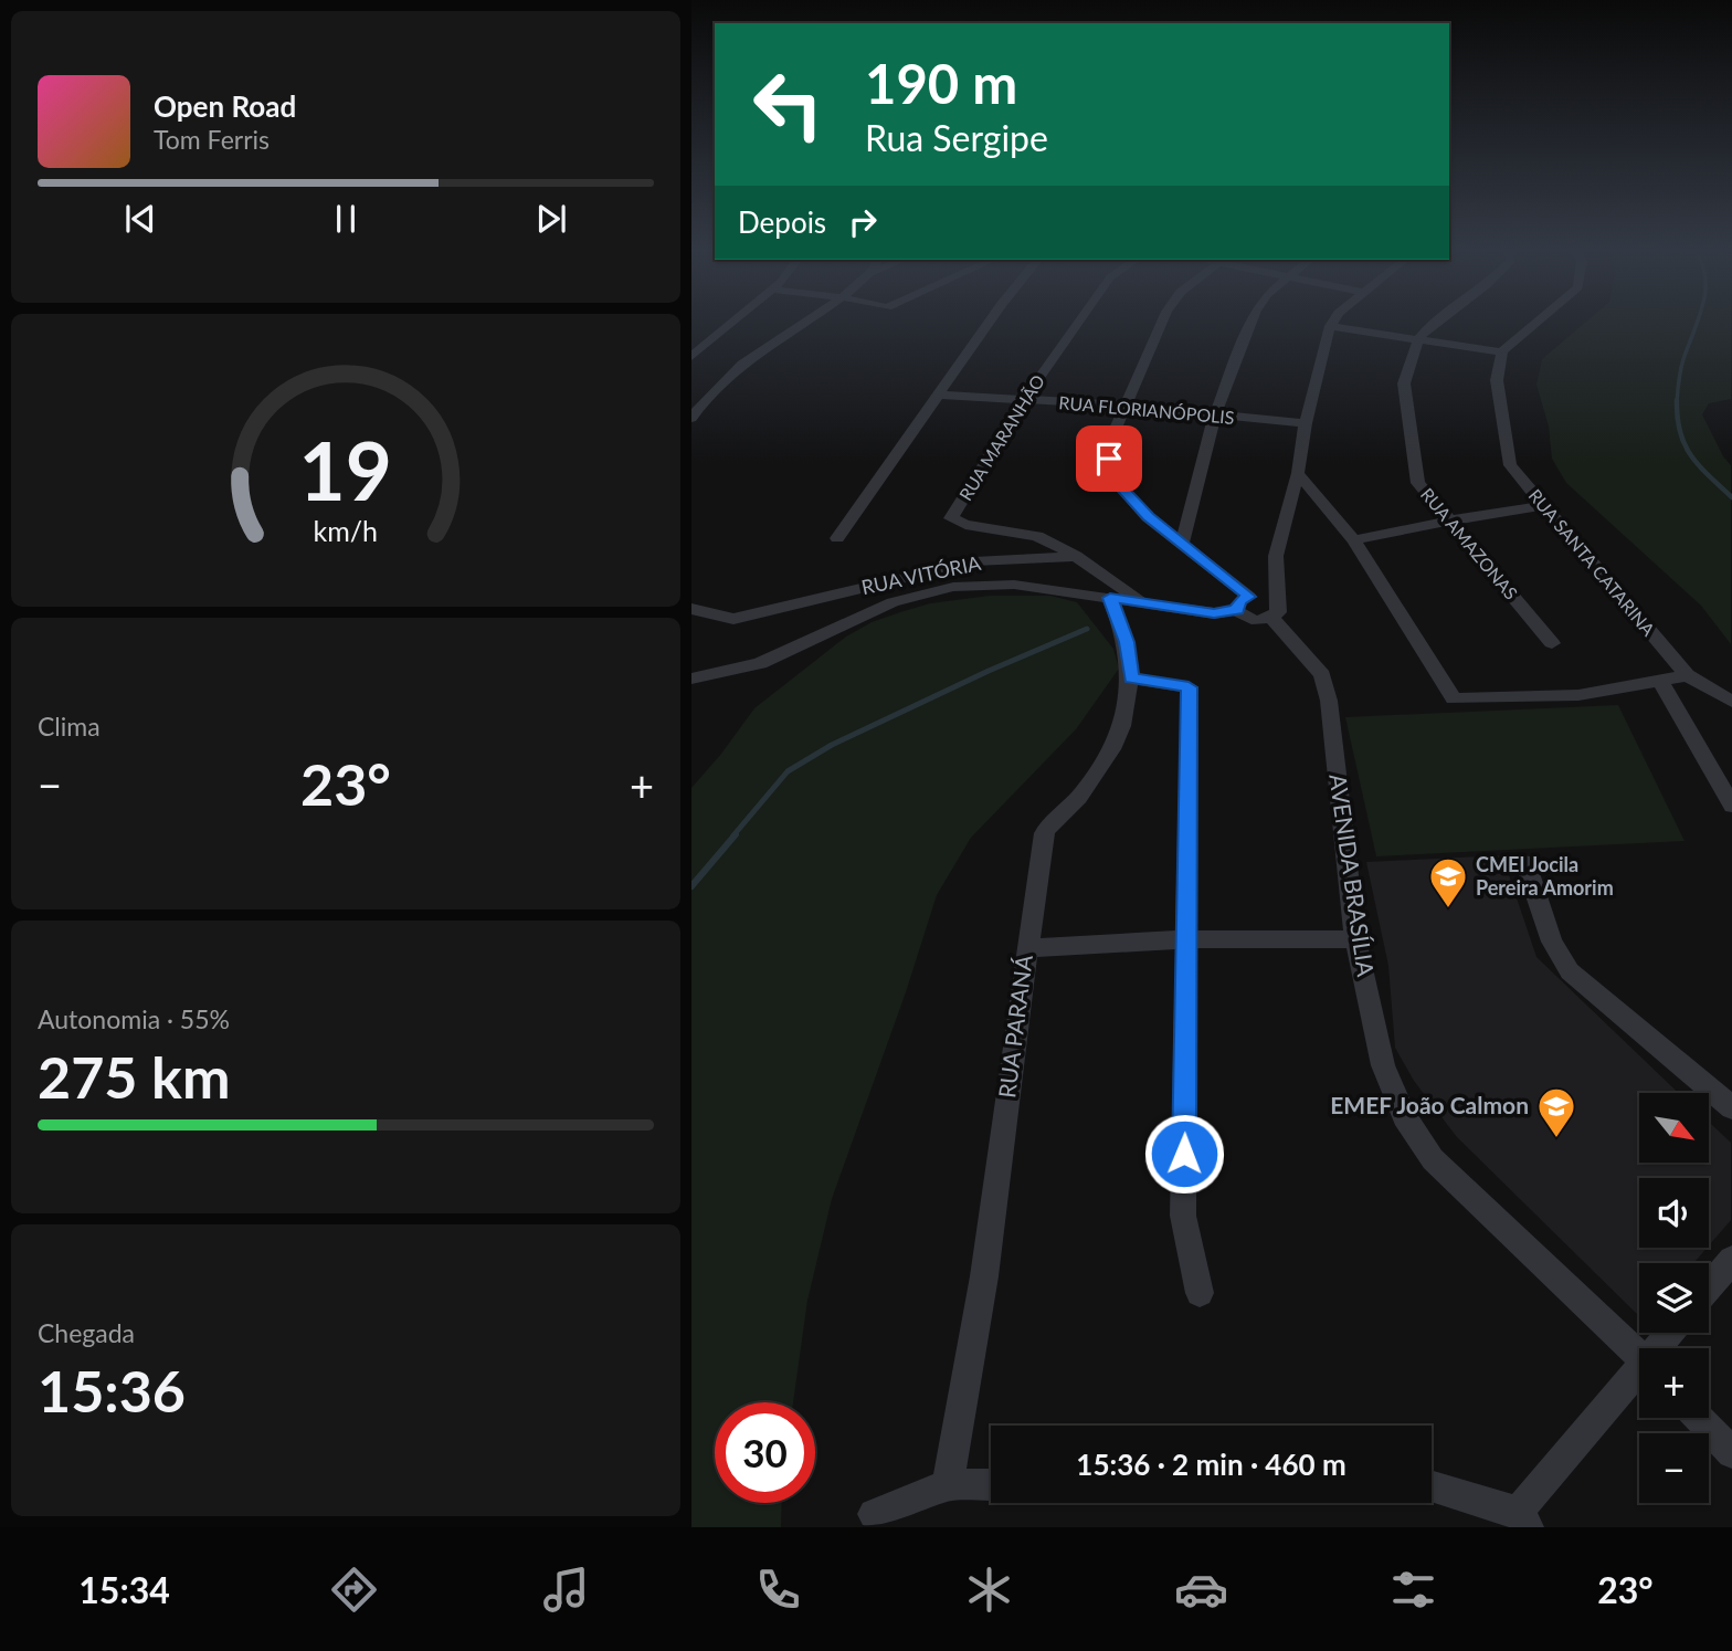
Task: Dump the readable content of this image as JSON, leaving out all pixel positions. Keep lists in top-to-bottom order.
{
  "streets": {
    "street": [
      "RUA FLORIANÓPOLIS",
      "RUA MARANHÃO",
      "RUA AMAZONAS",
      "RUA SANTA CATARINA",
      "RUA VITÓRIA",
      "AVENIDA BRASÍLIA",
      "RUA PARANÁ"
    ]
  },
  "crossings": [
    ["RUA FLORIANÓPOLIS", "RUA MARANHÃO"],
    ["RUA MARANHÃO", "RUA VITÓRIA"]
  ],
  "places": {
    "school or university": ["CMEI Jocila Pereira Amorim", "EMEF João Calmon"]
  },
  "north": "bottom right",
  "page": {
    "turn": ["190 m", "Rua Sergipe"],
    "song": ["Open Road", "Tom Ferris"],
    "then": "Depois",
    "tile": [
      "Clima",
      ["Autonomia · 55%", "275 km"],
      ["Chegada", "15:36"]
    ],
    "heat": ["−", "23°", "+"],
    "map_buttons": ["+", "−"],
    "limit": "30",
    "trip": "15:36 · 2 min · 460 m",
    "tabs": ["15:34", "23°"],
    "gauge": ["19", "km/h"]
  }
}
